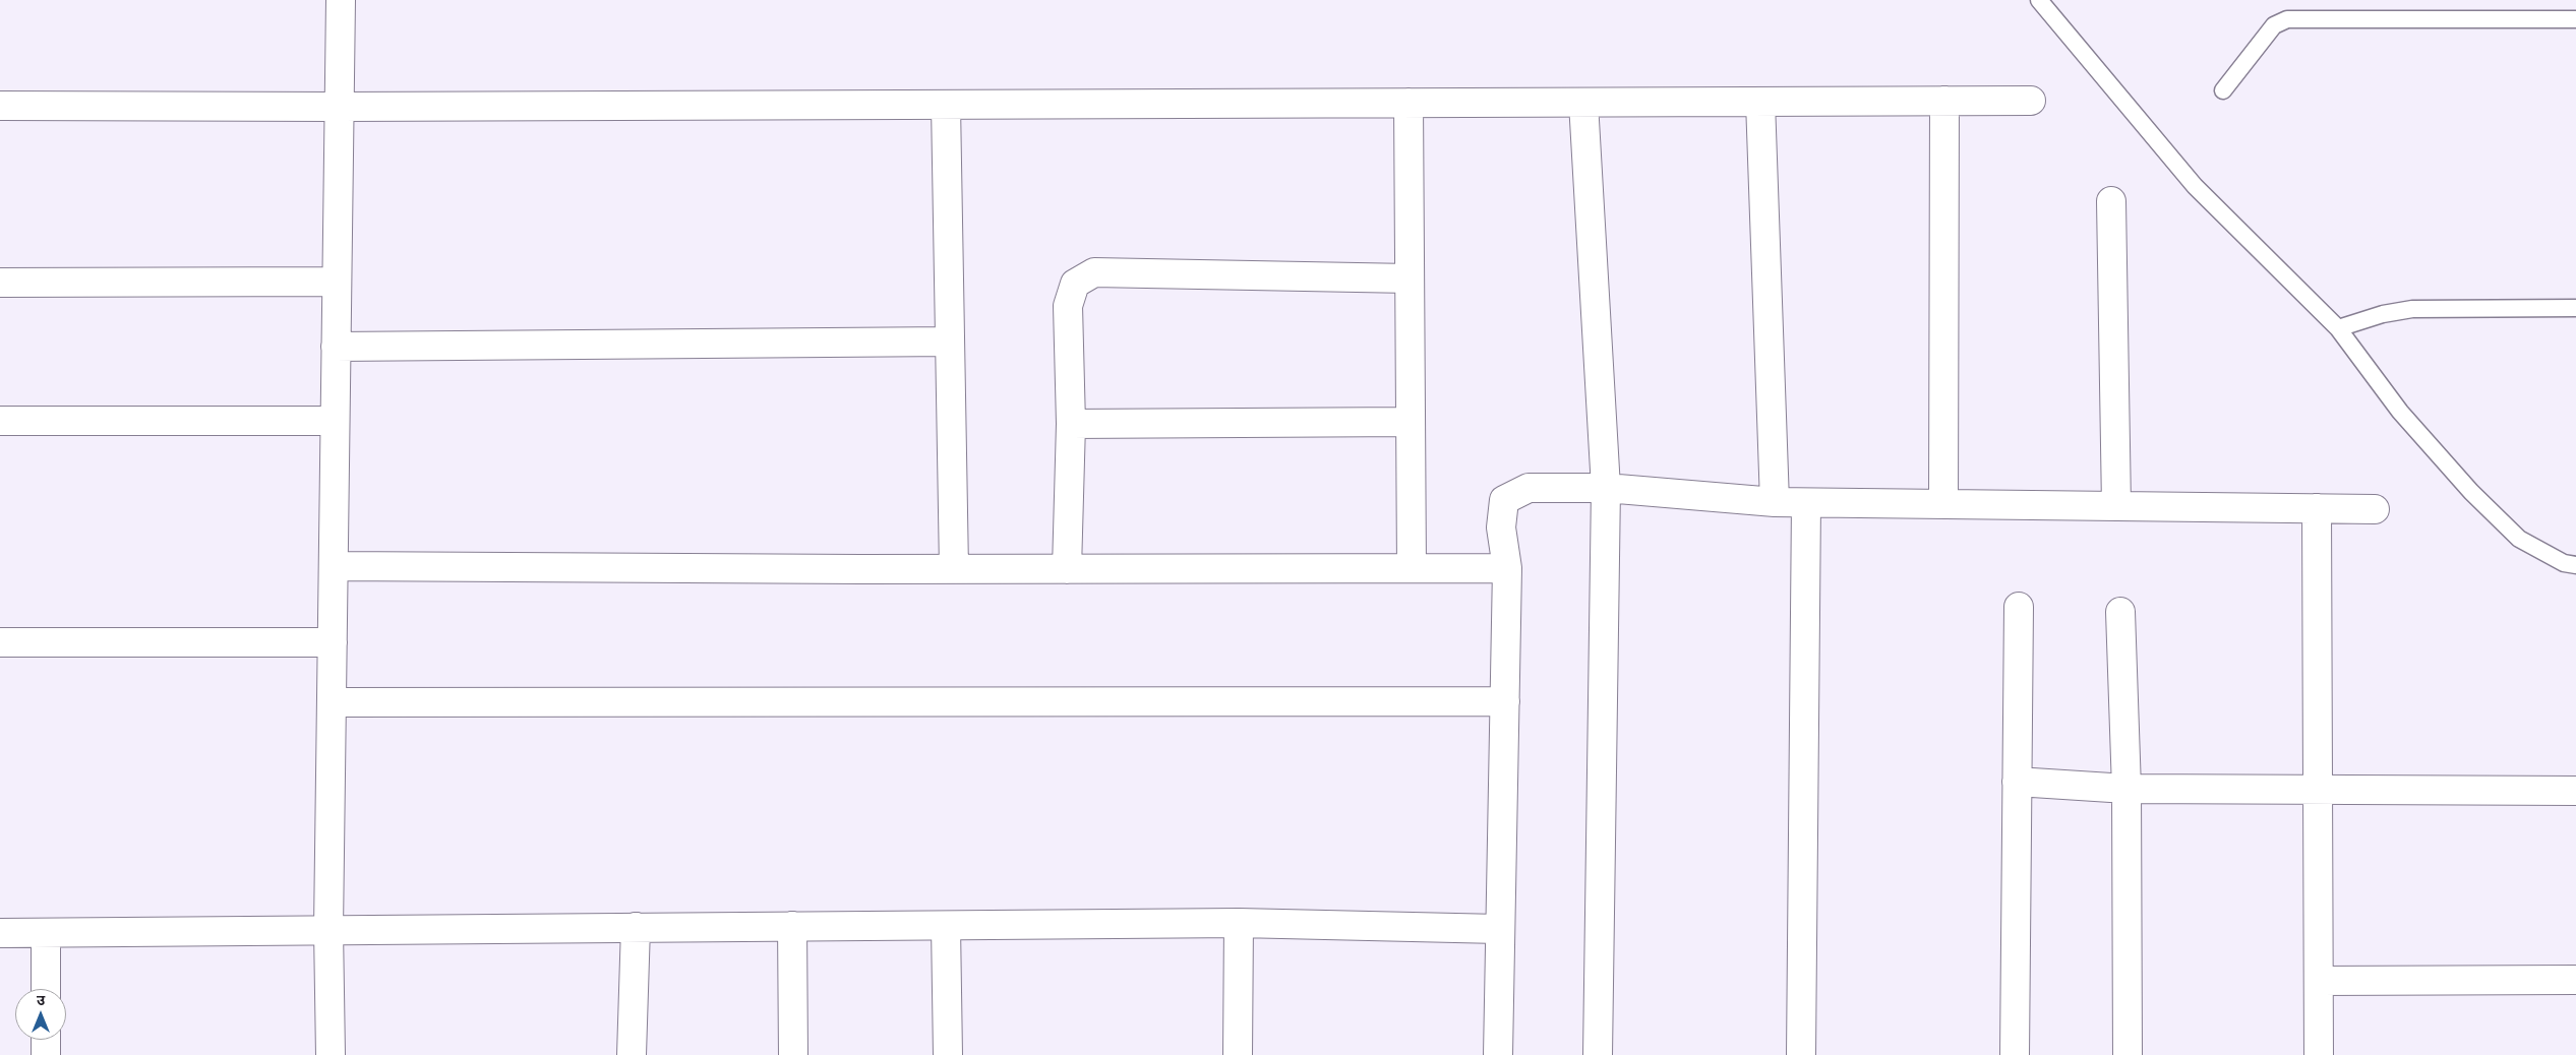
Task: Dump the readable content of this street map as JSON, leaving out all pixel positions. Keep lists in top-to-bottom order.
{
  "north": "top"
}
